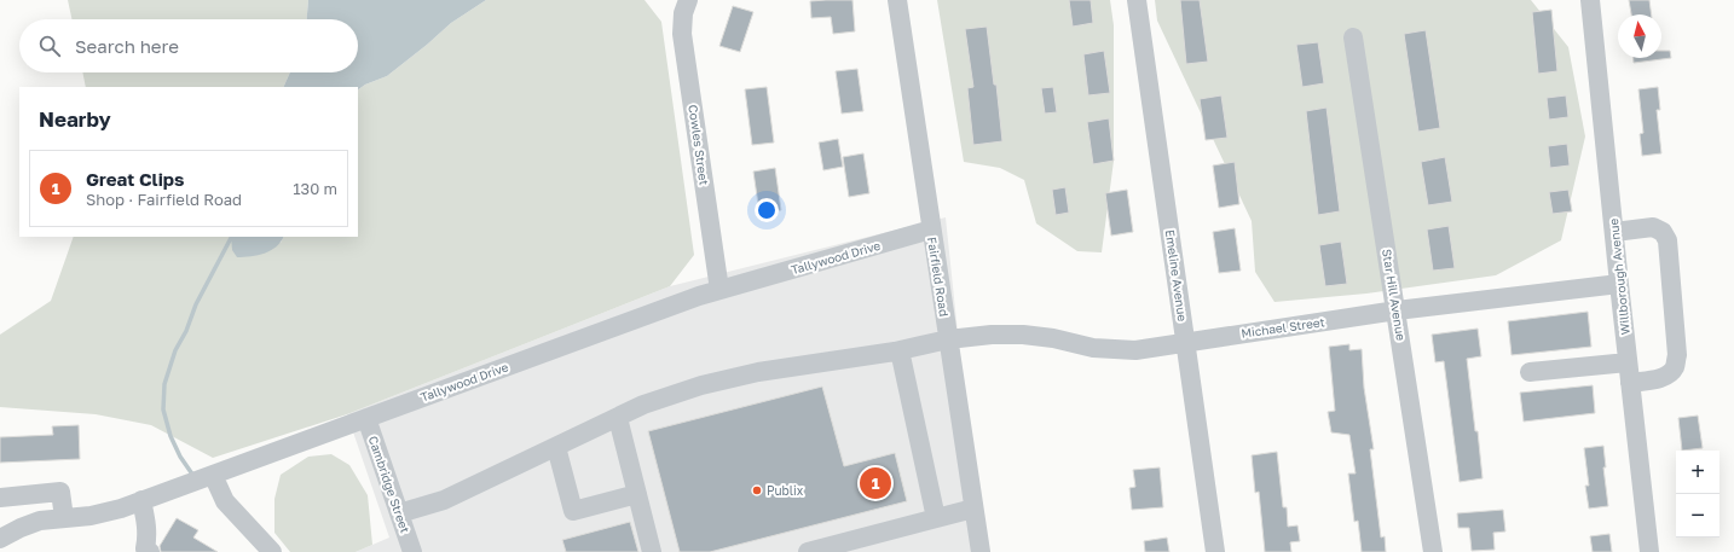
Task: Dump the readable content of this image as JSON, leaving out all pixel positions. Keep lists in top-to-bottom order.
{
  "streets": {
    "street": [
      "Cowles Street",
      "Tallywood Drive",
      "Emeline Avenue",
      "Fairfield Road",
      "Willborough Avenue",
      "Star Hill Avenue",
      "Michael Street",
      "Cambridge Street"
    ]
  },
  "crossings": [
    ["Cowles Street", "Tallywood Drive"],
    ["Tallywood Drive", "Fairfield Road"],
    ["Tallywood Drive", "Cambridge Street"],
    ["Emeline Avenue", "Michael Street"],
    ["Fairfield Road", "Michael Street"],
    ["Willborough Avenue", "Michael Street"],
    ["Star Hill Avenue", "Michael Street"],
    ["Michael Street", "Cambridge Street"]
  ],
  "places": ["Publix"],
  "north": "top",
  "page": {
    "search": "Search here",
    "heading": "Nearby",
    "list": [
      {
        "mark": "1",
        "name": "Great Clips",
        "note": "Shop · Fairfield Road",
        "value": "130 m"
      }
    ],
    "map_buttons": ["+", "−"],
    "pins": "1"
  }
}
